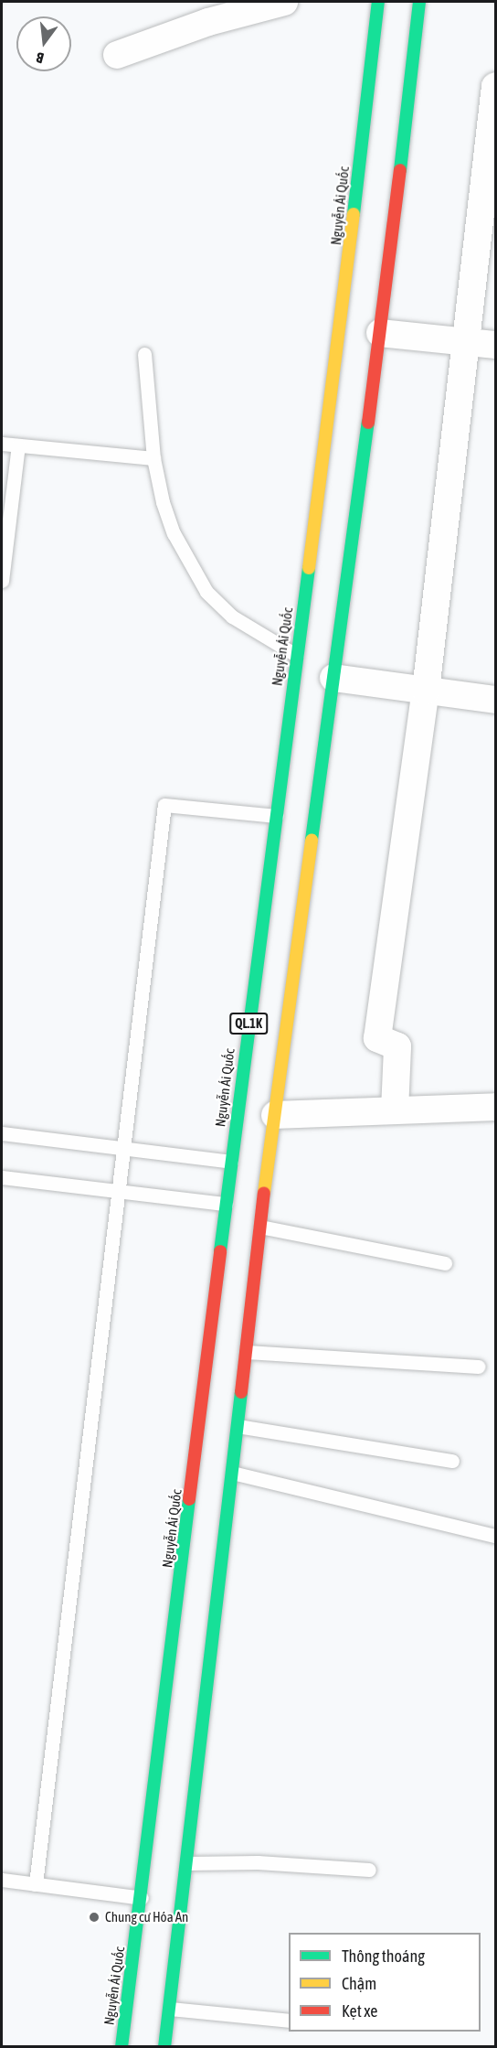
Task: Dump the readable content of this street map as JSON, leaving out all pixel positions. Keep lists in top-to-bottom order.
{
  "streets": {
    "main road": ["Nguyễn Ái Quốc", "QL.1K"]
  },
  "places": ["Chung cư Hóa An"],
  "legend": ["Thông thoáng", "Chậm", "Kẹt xe"],
  "north": "bottom"
}
